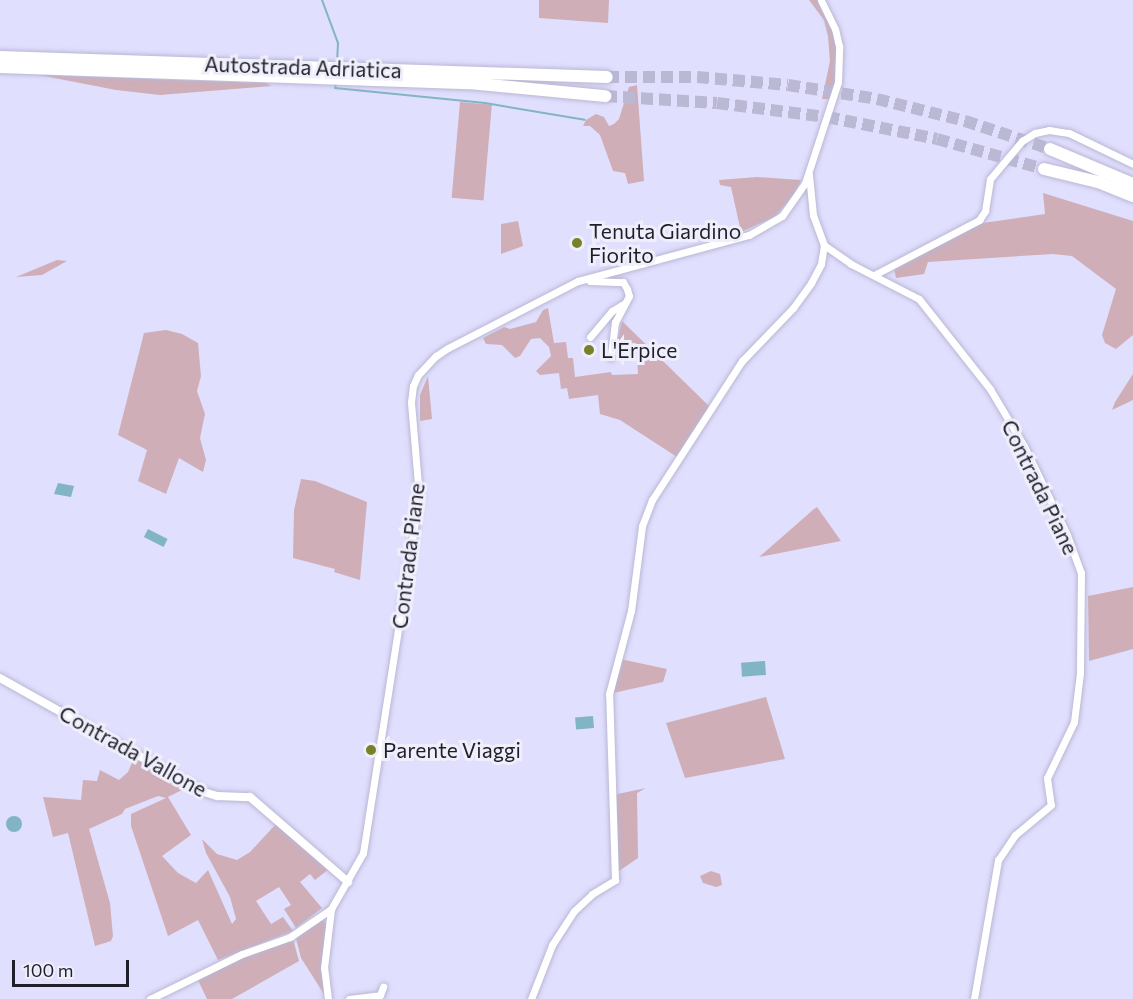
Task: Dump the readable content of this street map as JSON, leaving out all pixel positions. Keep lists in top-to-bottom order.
{
  "streets": {
    "highway": ["Autostrada Adriatica"],
    "street": ["Contrada Piane", "Contrada Vallone"]
  },
  "crossings": [
    ["Contrada Piane", "Contrada Vallone"]
  ],
  "places": ["Tenuta Giardino Fiorito", "L'Erpice", "Parente Viaggi"],
  "scale_bar": "100 m"
}
